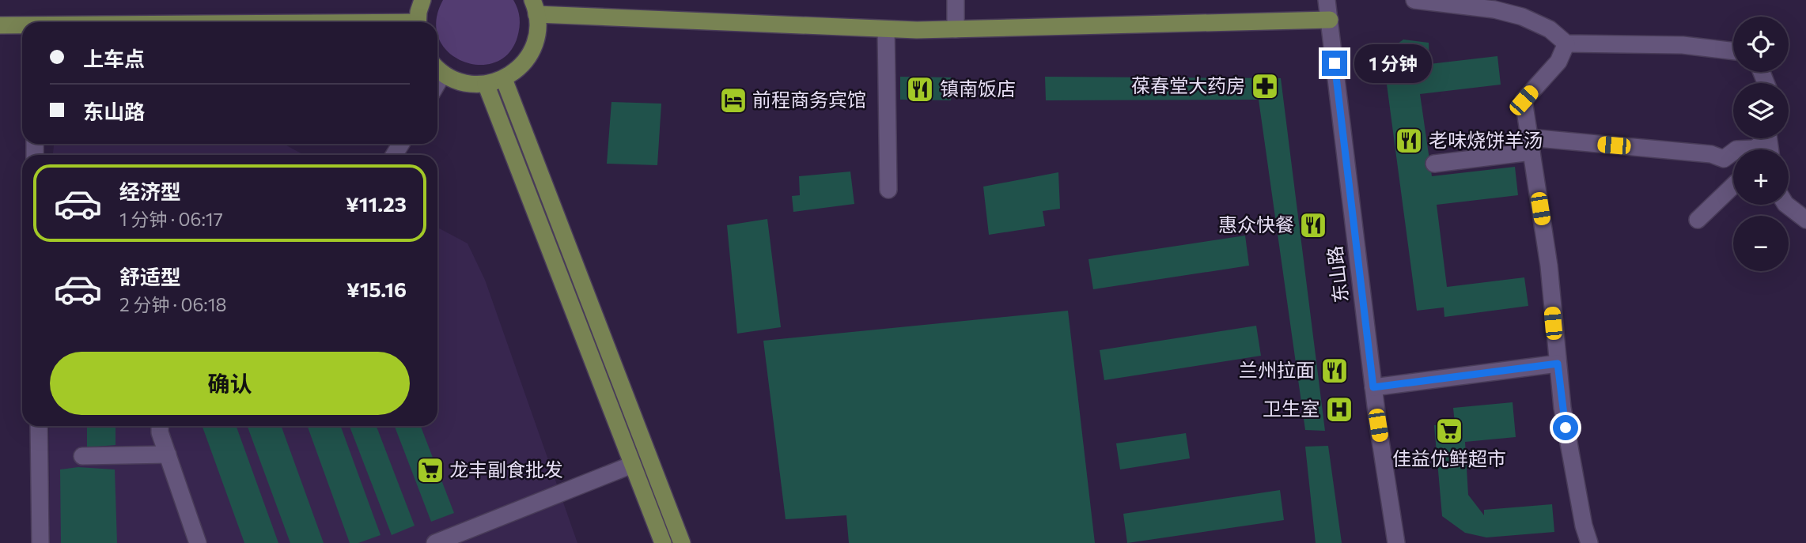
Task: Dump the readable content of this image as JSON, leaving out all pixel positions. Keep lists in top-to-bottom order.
{
  "streets": {
    "street": ["东山路"]
  },
  "places": {
    "pharmacy": ["葆春堂大药房"],
    "restaurant": [
      "镇南饭店",
      "老味烧饼羊汤",
      "惠众快餐",
      "兰州拉面"
    ],
    "hotel": ["前程商务宾馆"],
    "hospital": ["卫生室"],
    "supermarket": ["佳益优鲜超市", "龙丰副食批发"]
  },
  "page": {
    "map_buttons": ["+", "−"],
    "banner": ["上车点", "东山路"],
    "bubble": "1 分钟",
    "list": [
      {
        "name": "经济型",
        "note": "1 分钟 · 06:17",
        "value": "¥11.23"
      },
      {
        "name": "舒适型",
        "note": "2 分钟 · 06:18",
        "value": "¥15.16"
      }
    ],
    "buttons": "确认"
  }
}
